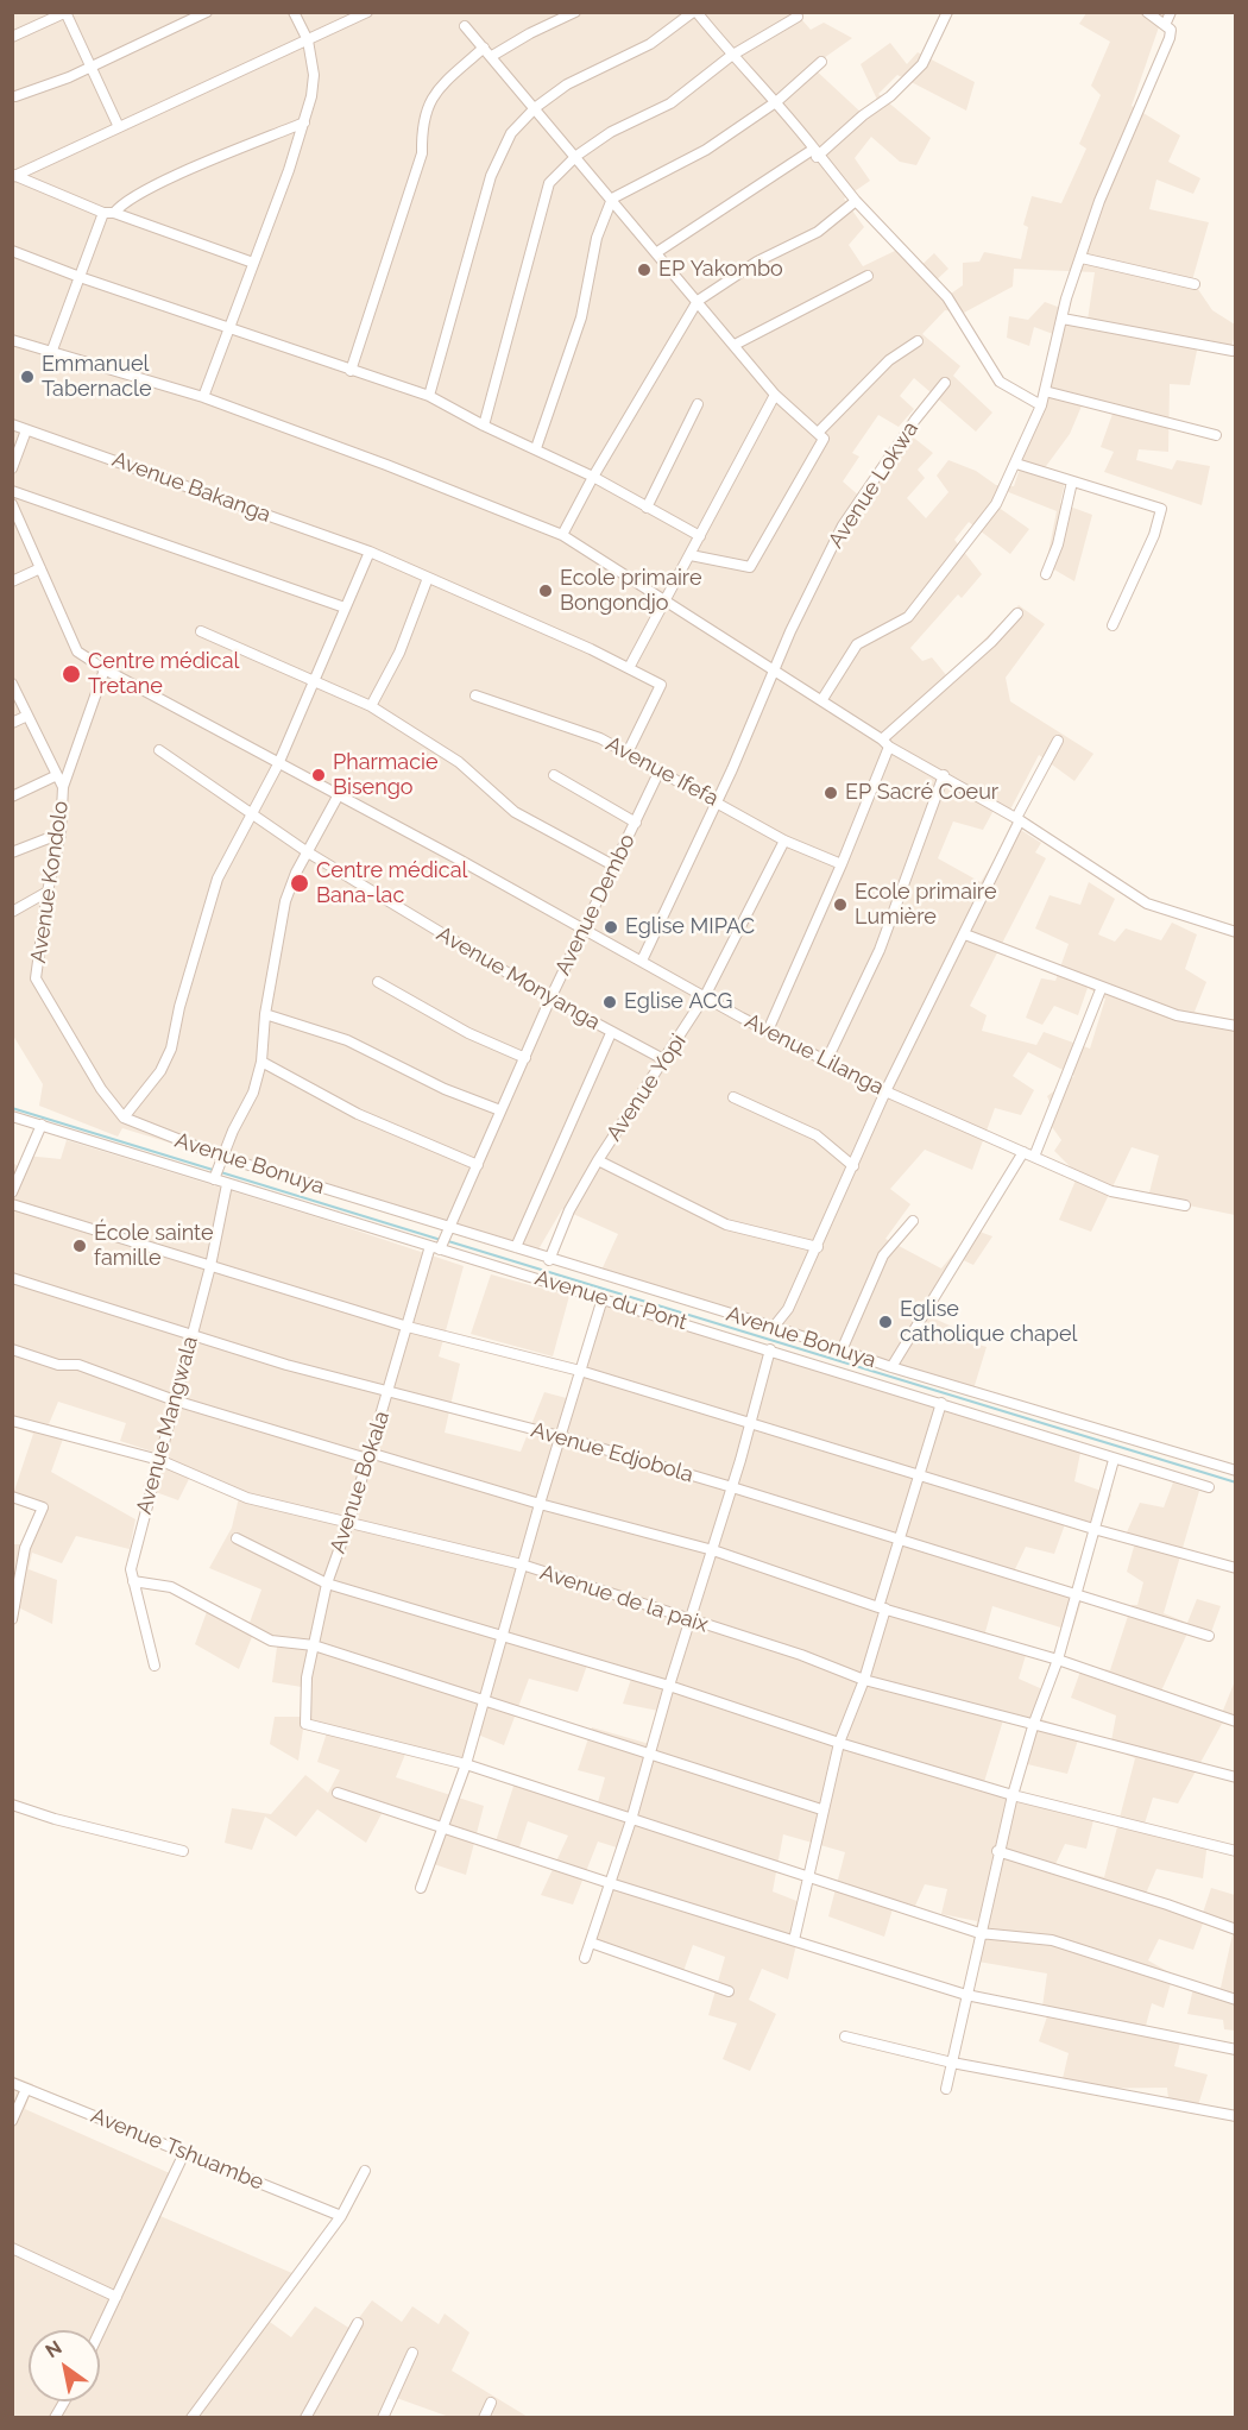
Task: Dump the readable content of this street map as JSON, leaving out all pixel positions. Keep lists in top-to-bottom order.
{
  "streets": {
    "street": [
      "Avenue Lokwa",
      "Avenue Bakanga",
      "Avenue Ifefa",
      "Avenue Kondolo",
      "Avenue Dembo",
      "Avenue Monyanga",
      "Avenue Lilanga",
      "Avenue Yopi",
      "Avenue Bonuya",
      "Avenue du Pont",
      "Avenue Mangwala",
      "Avenue Edjobola",
      "Avenue Bokala",
      "Avenue de la paix",
      "Avenue Tshuambe"
    ]
  },
  "crossings": [
    ["Avenue Lokwa", "Avenue Ifefa"],
    ["Avenue Lokwa", "Avenue Lilanga"],
    ["Avenue Bakanga", "Avenue Ifefa"],
    ["Avenue Ifefa", "Avenue Dembo"],
    ["Avenue Ifefa", "Avenue Yopi"],
    ["Avenue Kondolo", "Avenue Lilanga"],
    ["Avenue Kondolo", "Avenue Bonuya"],
    ["Avenue Dembo", "Avenue Monyanga"],
    ["Avenue Dembo", "Avenue Lilanga"],
    ["Avenue Dembo", "Avenue Bonuya"],
    ["Avenue Dembo", "Avenue du Pont"],
    ["Avenue Dembo", "Avenue Bokala"],
    ["Avenue Monyanga", "Avenue Yopi"],
    ["Avenue Lilanga", "Avenue Yopi"],
    ["Avenue Yopi", "Avenue Bonuya"],
    ["Avenue Bonuya", "Avenue du Pont"],
    ["Avenue Bonuya", "Avenue Bokala"],
    ["Avenue du Pont", "Avenue Mangwala"],
    ["Avenue du Pont", "Avenue Bokala"],
    ["Avenue Mangwala", "Avenue Edjobola"],
    ["Avenue Mangwala", "Avenue de la paix"],
    ["Avenue Edjobola", "Avenue Bokala"],
    ["Avenue Bokala", "Avenue de la paix"]
  ],
  "places": [
    "EP Yakombo",
    "Emmanuel Tabernacle",
    "Ecole primaire Bongondjo",
    "Centre médical Tretane",
    "Pharmacie Bisengo",
    "EP Sacré Coeur",
    "Centre médical Bana-lac",
    "Ecole primaire Lumière",
    "Eglise MIPAC",
    "Eglise ACG",
    "École sainte famille",
    "Eglise catholique chapel"
  ],
  "north": "top left"
}
